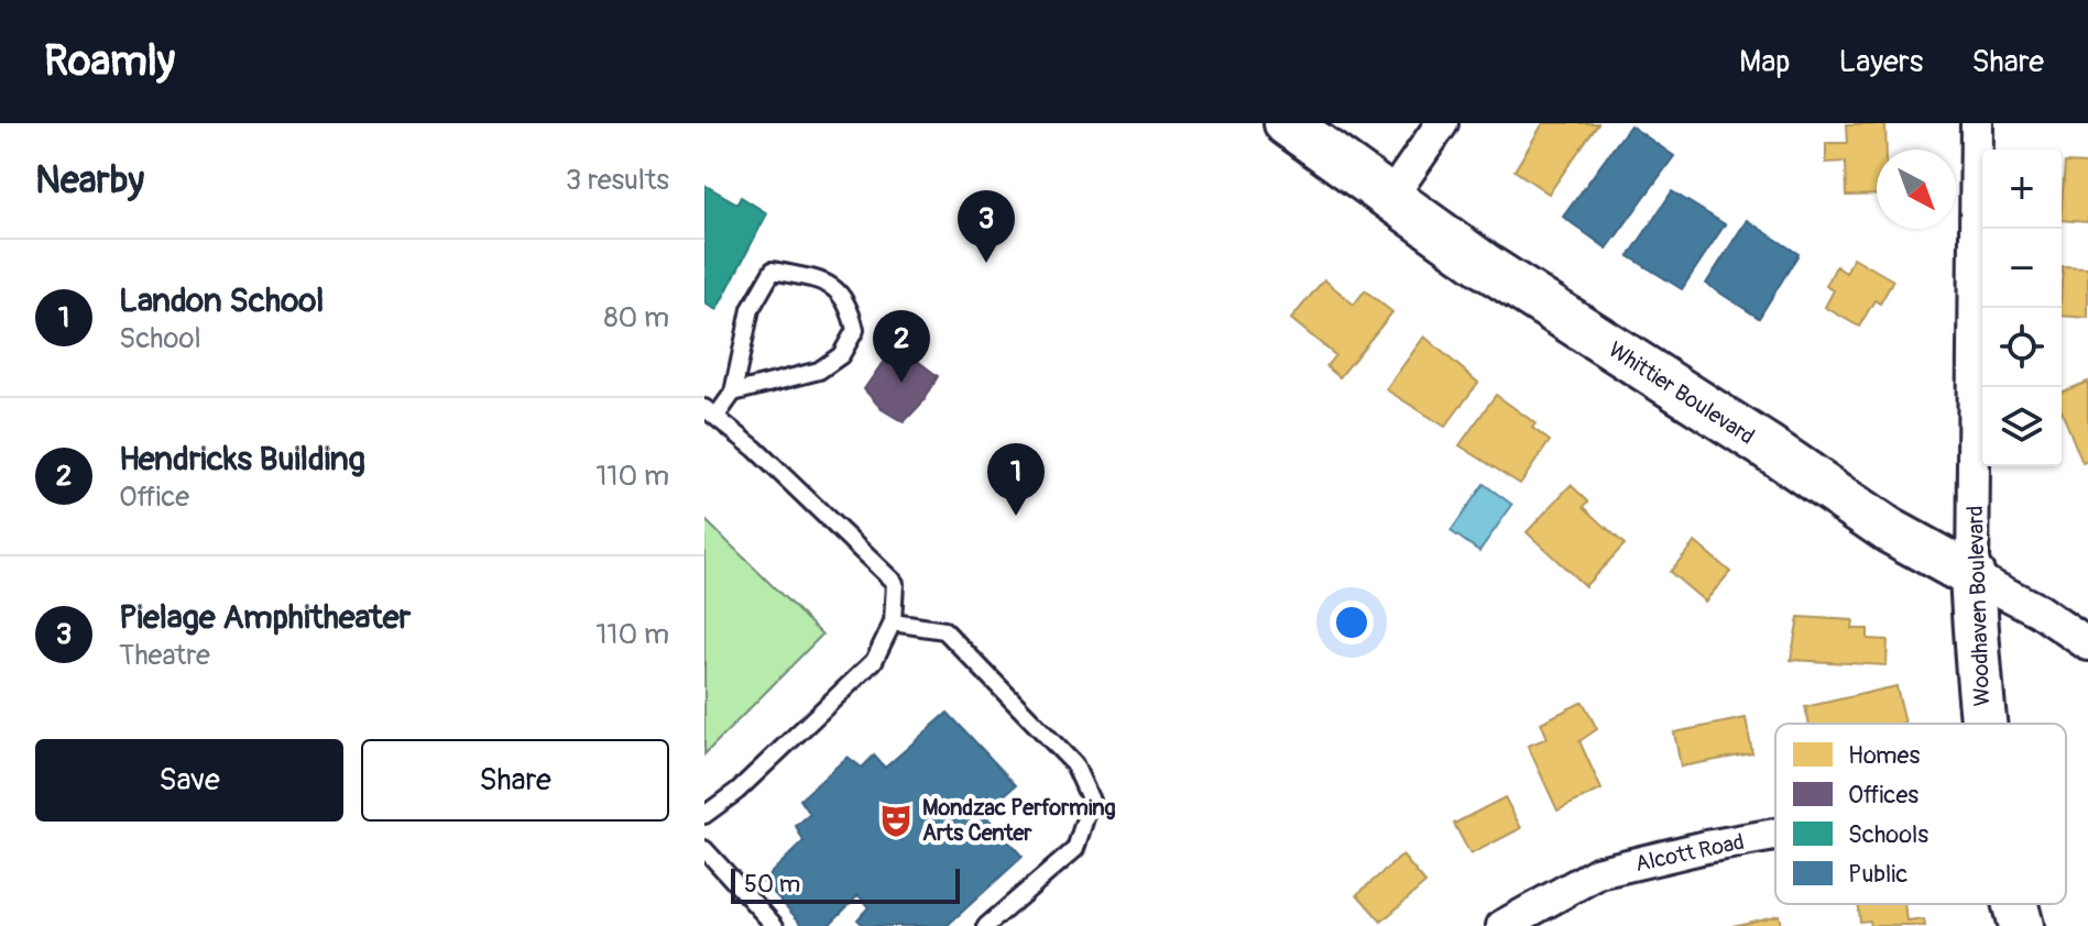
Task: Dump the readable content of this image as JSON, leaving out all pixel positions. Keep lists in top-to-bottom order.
{
  "streets": {
    "street": ["Whittier Boulevard", "Woodhaven Boulevard", "Alcott Road"]
  },
  "crossings": [
    ["Whittier Boulevard", "Woodhaven Boulevard"]
  ],
  "places": {
    "theatre": ["Mondzac Performing Arts Center"]
  },
  "legend": [
    "Homes",
    "Offices",
    "Schools",
    "Public"
  ],
  "scale_bar": "50 m",
  "north": "bottom right",
  "page": {
    "header": "Roamly",
    "nav": ["Map", "Layers", "Share"],
    "heading": ["Nearby", "3 results"],
    "map_buttons": ["+", "−"],
    "pins": ["3", "2", "1"],
    "list": [
      {
        "mark": "1",
        "name": "Landon School",
        "note": "School",
        "value": "80 m"
      },
      {
        "mark": "2",
        "name": "Hendricks Building",
        "note": "Office",
        "value": "110 m"
      },
      {
        "mark": "3",
        "name": "Pielage Amphitheater",
        "note": "Theatre",
        "value": "110 m"
      }
    ],
    "buttons": ["Save", "Share"],
    "scale": "50 m"
  }
}
